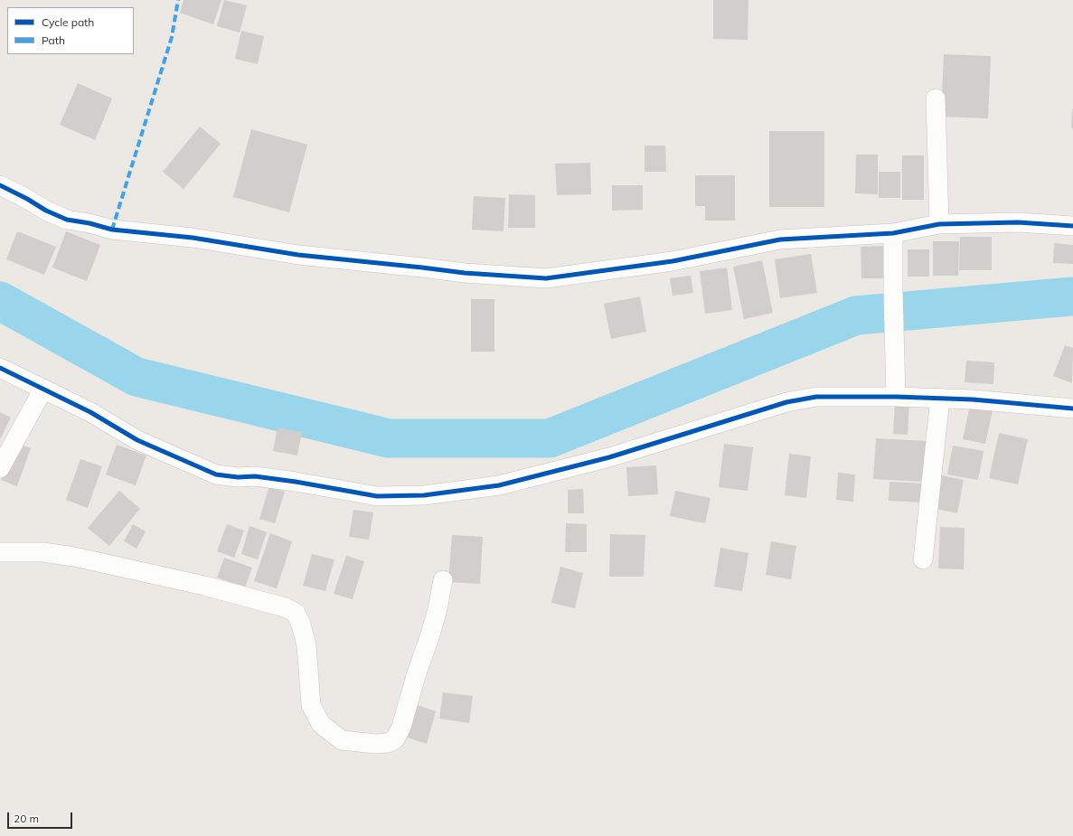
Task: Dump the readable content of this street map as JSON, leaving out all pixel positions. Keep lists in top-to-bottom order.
{
  "legend": ["Cycle path", "Path"],
  "scale_bar": "20 m"
}
